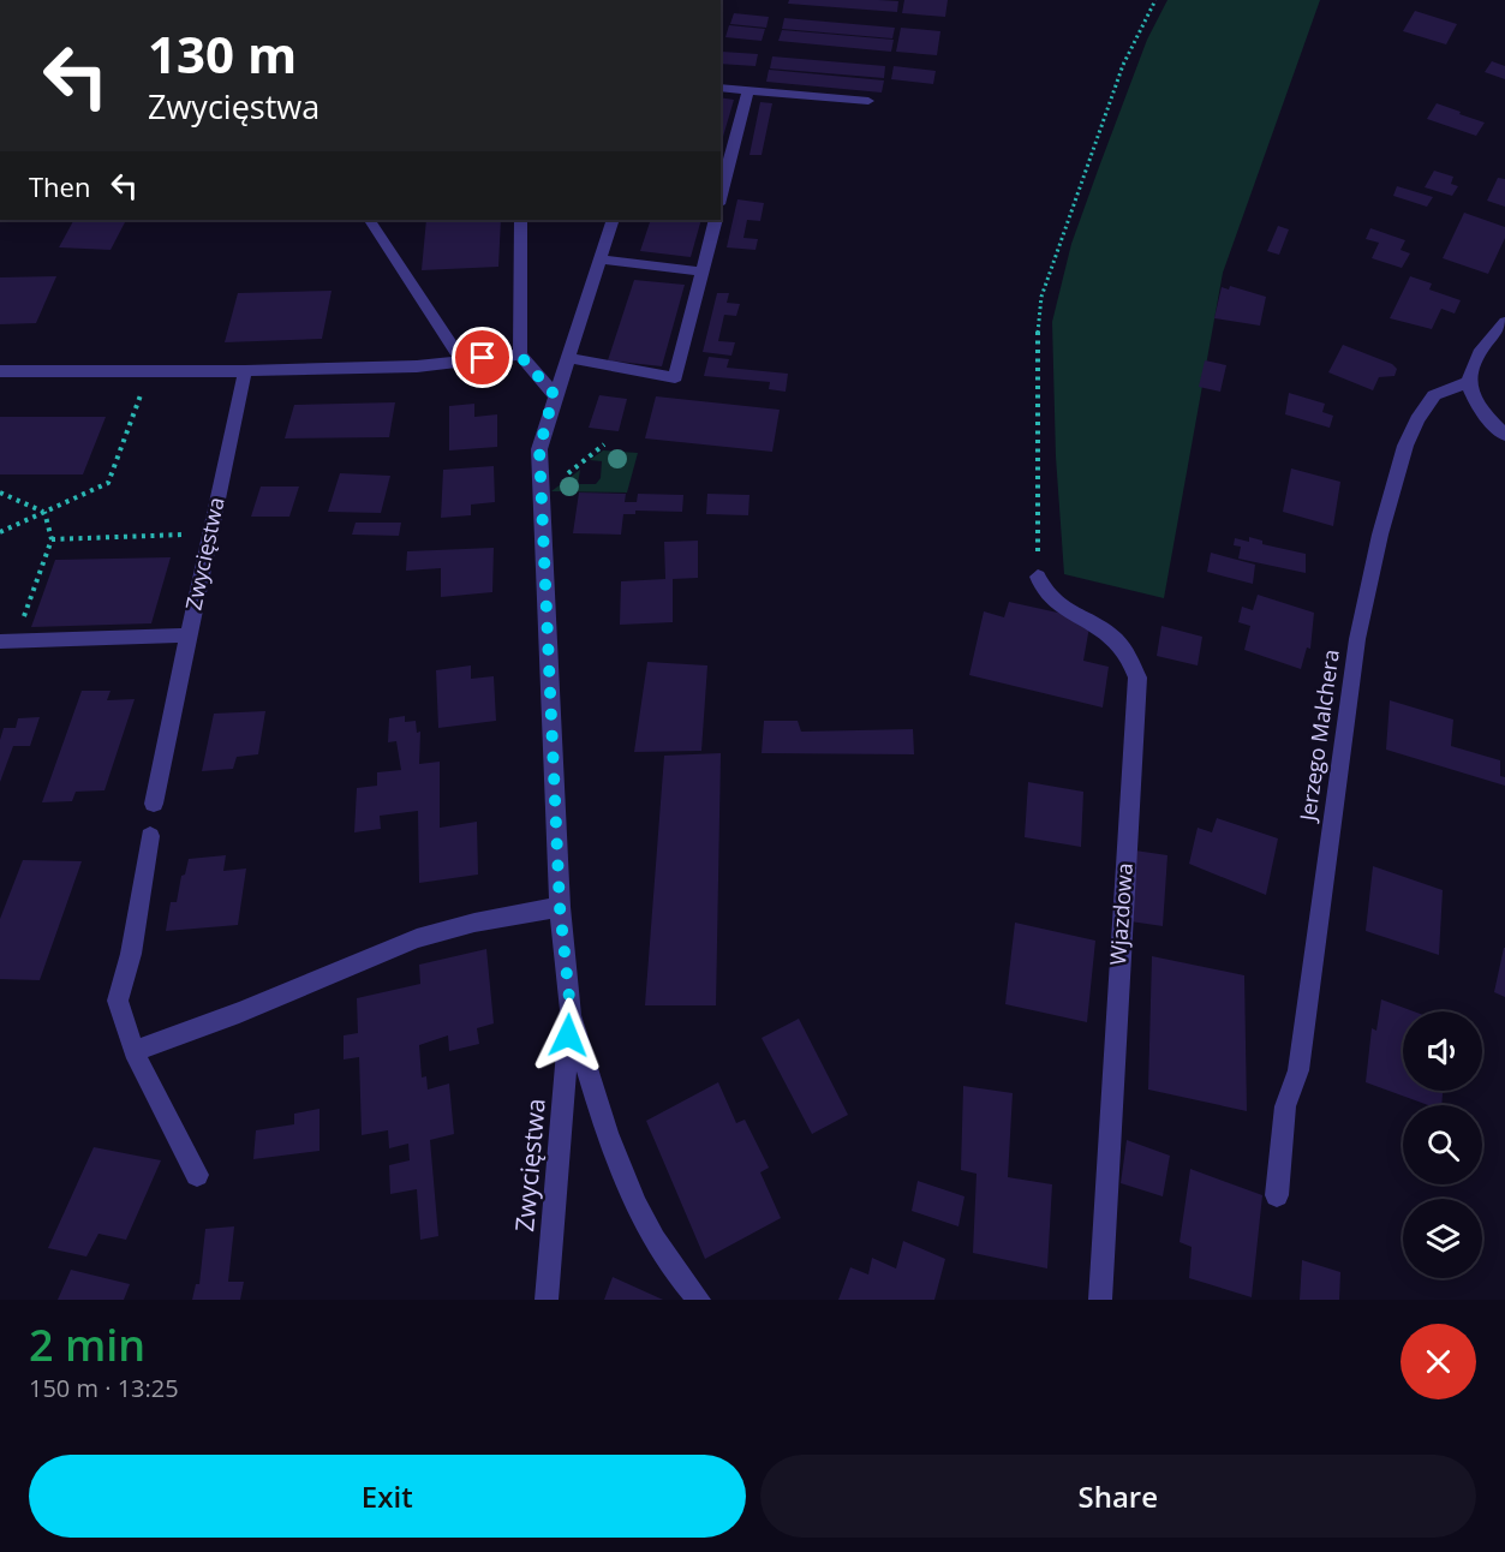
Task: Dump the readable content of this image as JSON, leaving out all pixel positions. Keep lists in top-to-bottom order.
{
  "streets": {
    "street": ["Zwycięstwa", "Jerzego Malchera", "Wjazdowa"]
  },
  "page": {
    "turn": ["130 m", "Zwycięstwa"],
    "then": "Then",
    "heading": ["2 min", "150 m · 13:25"],
    "buttons": ["Exit", "Share"]
  }
}
